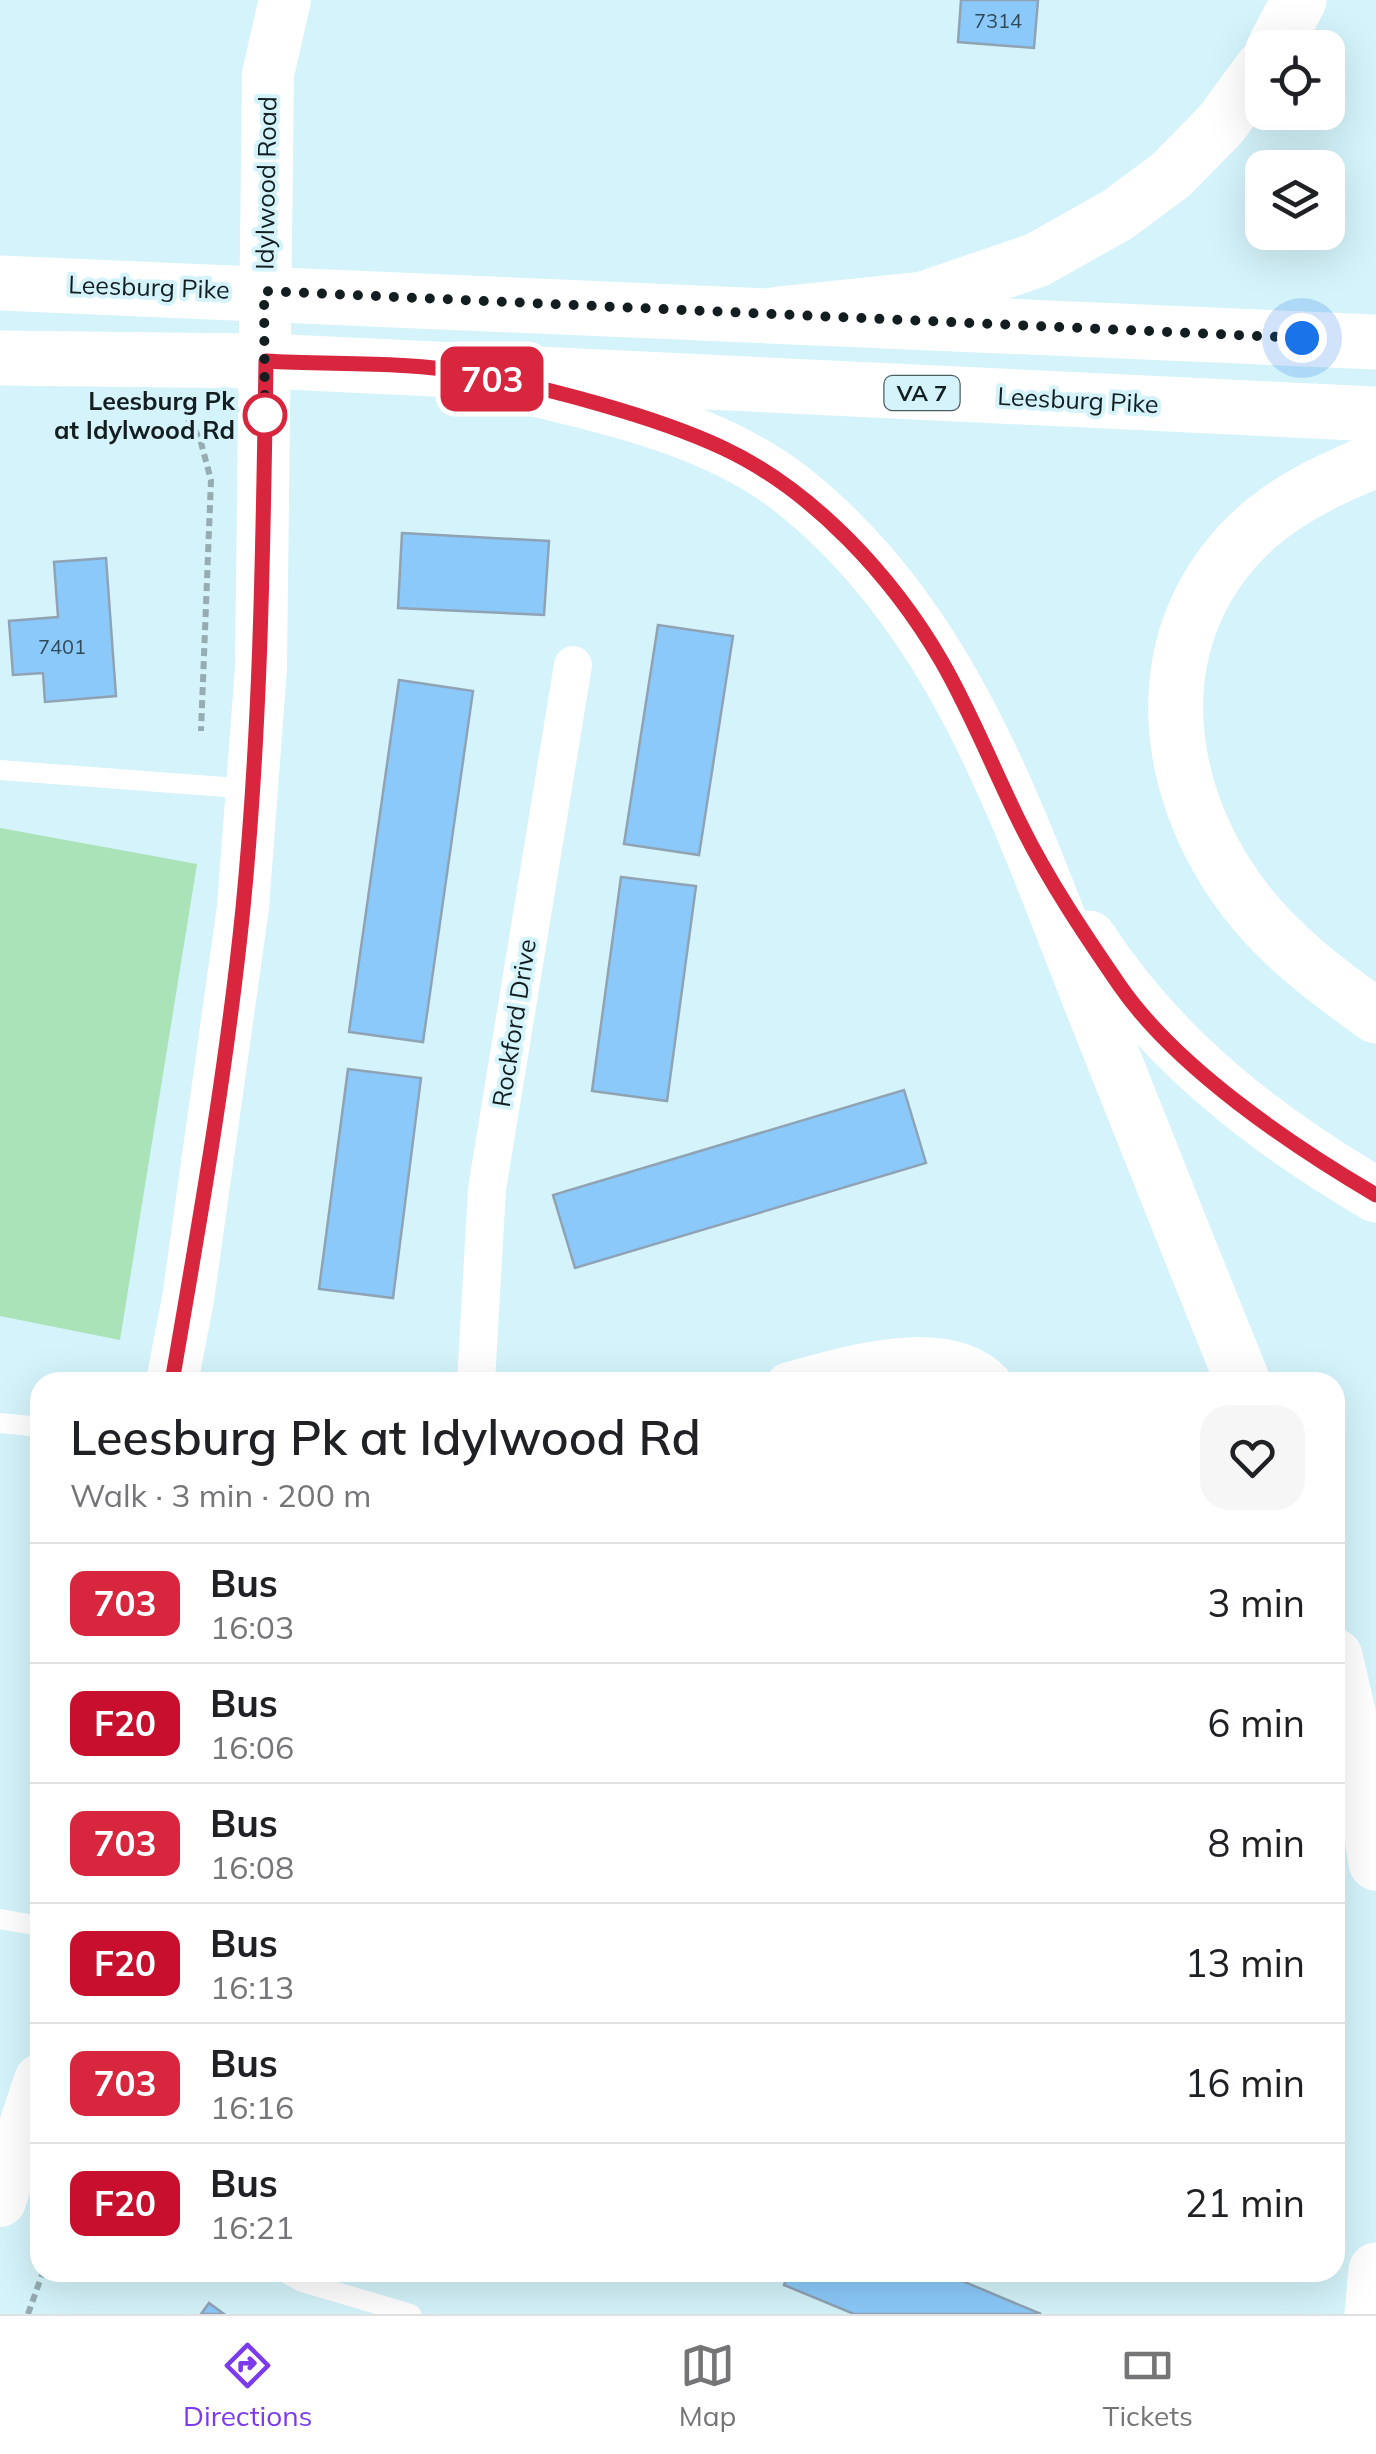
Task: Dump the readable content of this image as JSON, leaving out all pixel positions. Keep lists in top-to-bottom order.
{
  "streets": {
    "main road": ["Idylwood Road", "Leesburg Pike", "VA 7"],
    "street": ["Rockford Drive"]
  },
  "crossings": [
    ["Idylwood Road", "Leesburg Pike"]
  ],
  "places": ["Leesburg Pk at Idylwood Rd"],
  "lines": ["bus line 703"],
  "house_numbers": ["7314", "7401"],
  "page": {
    "on_map": "703",
    "heading": ["Leesburg Pk at Idylwood Rd", "Walk · 3 min · 200 m"],
    "list": [
      {
        "mark": "703",
        "name": "Bus",
        "note": "16:03",
        "value": "3 min"
      },
      {
        "mark": "F20",
        "name": "Bus",
        "note": "16:06",
        "value": "6 min"
      },
      {
        "mark": "703",
        "name": "Bus",
        "note": "16:08",
        "value": "8 min"
      },
      {
        "mark": "F20",
        "name": "Bus",
        "note": "16:13",
        "value": "13 min"
      },
      {
        "mark": "703",
        "name": "Bus",
        "note": "16:16",
        "value": "16 min"
      },
      {
        "mark": "F20",
        "name": "Bus",
        "note": "16:21",
        "value": "21 min"
      }
    ],
    "tabs": ["Directions", "Map", "Tickets"]
  }
}
